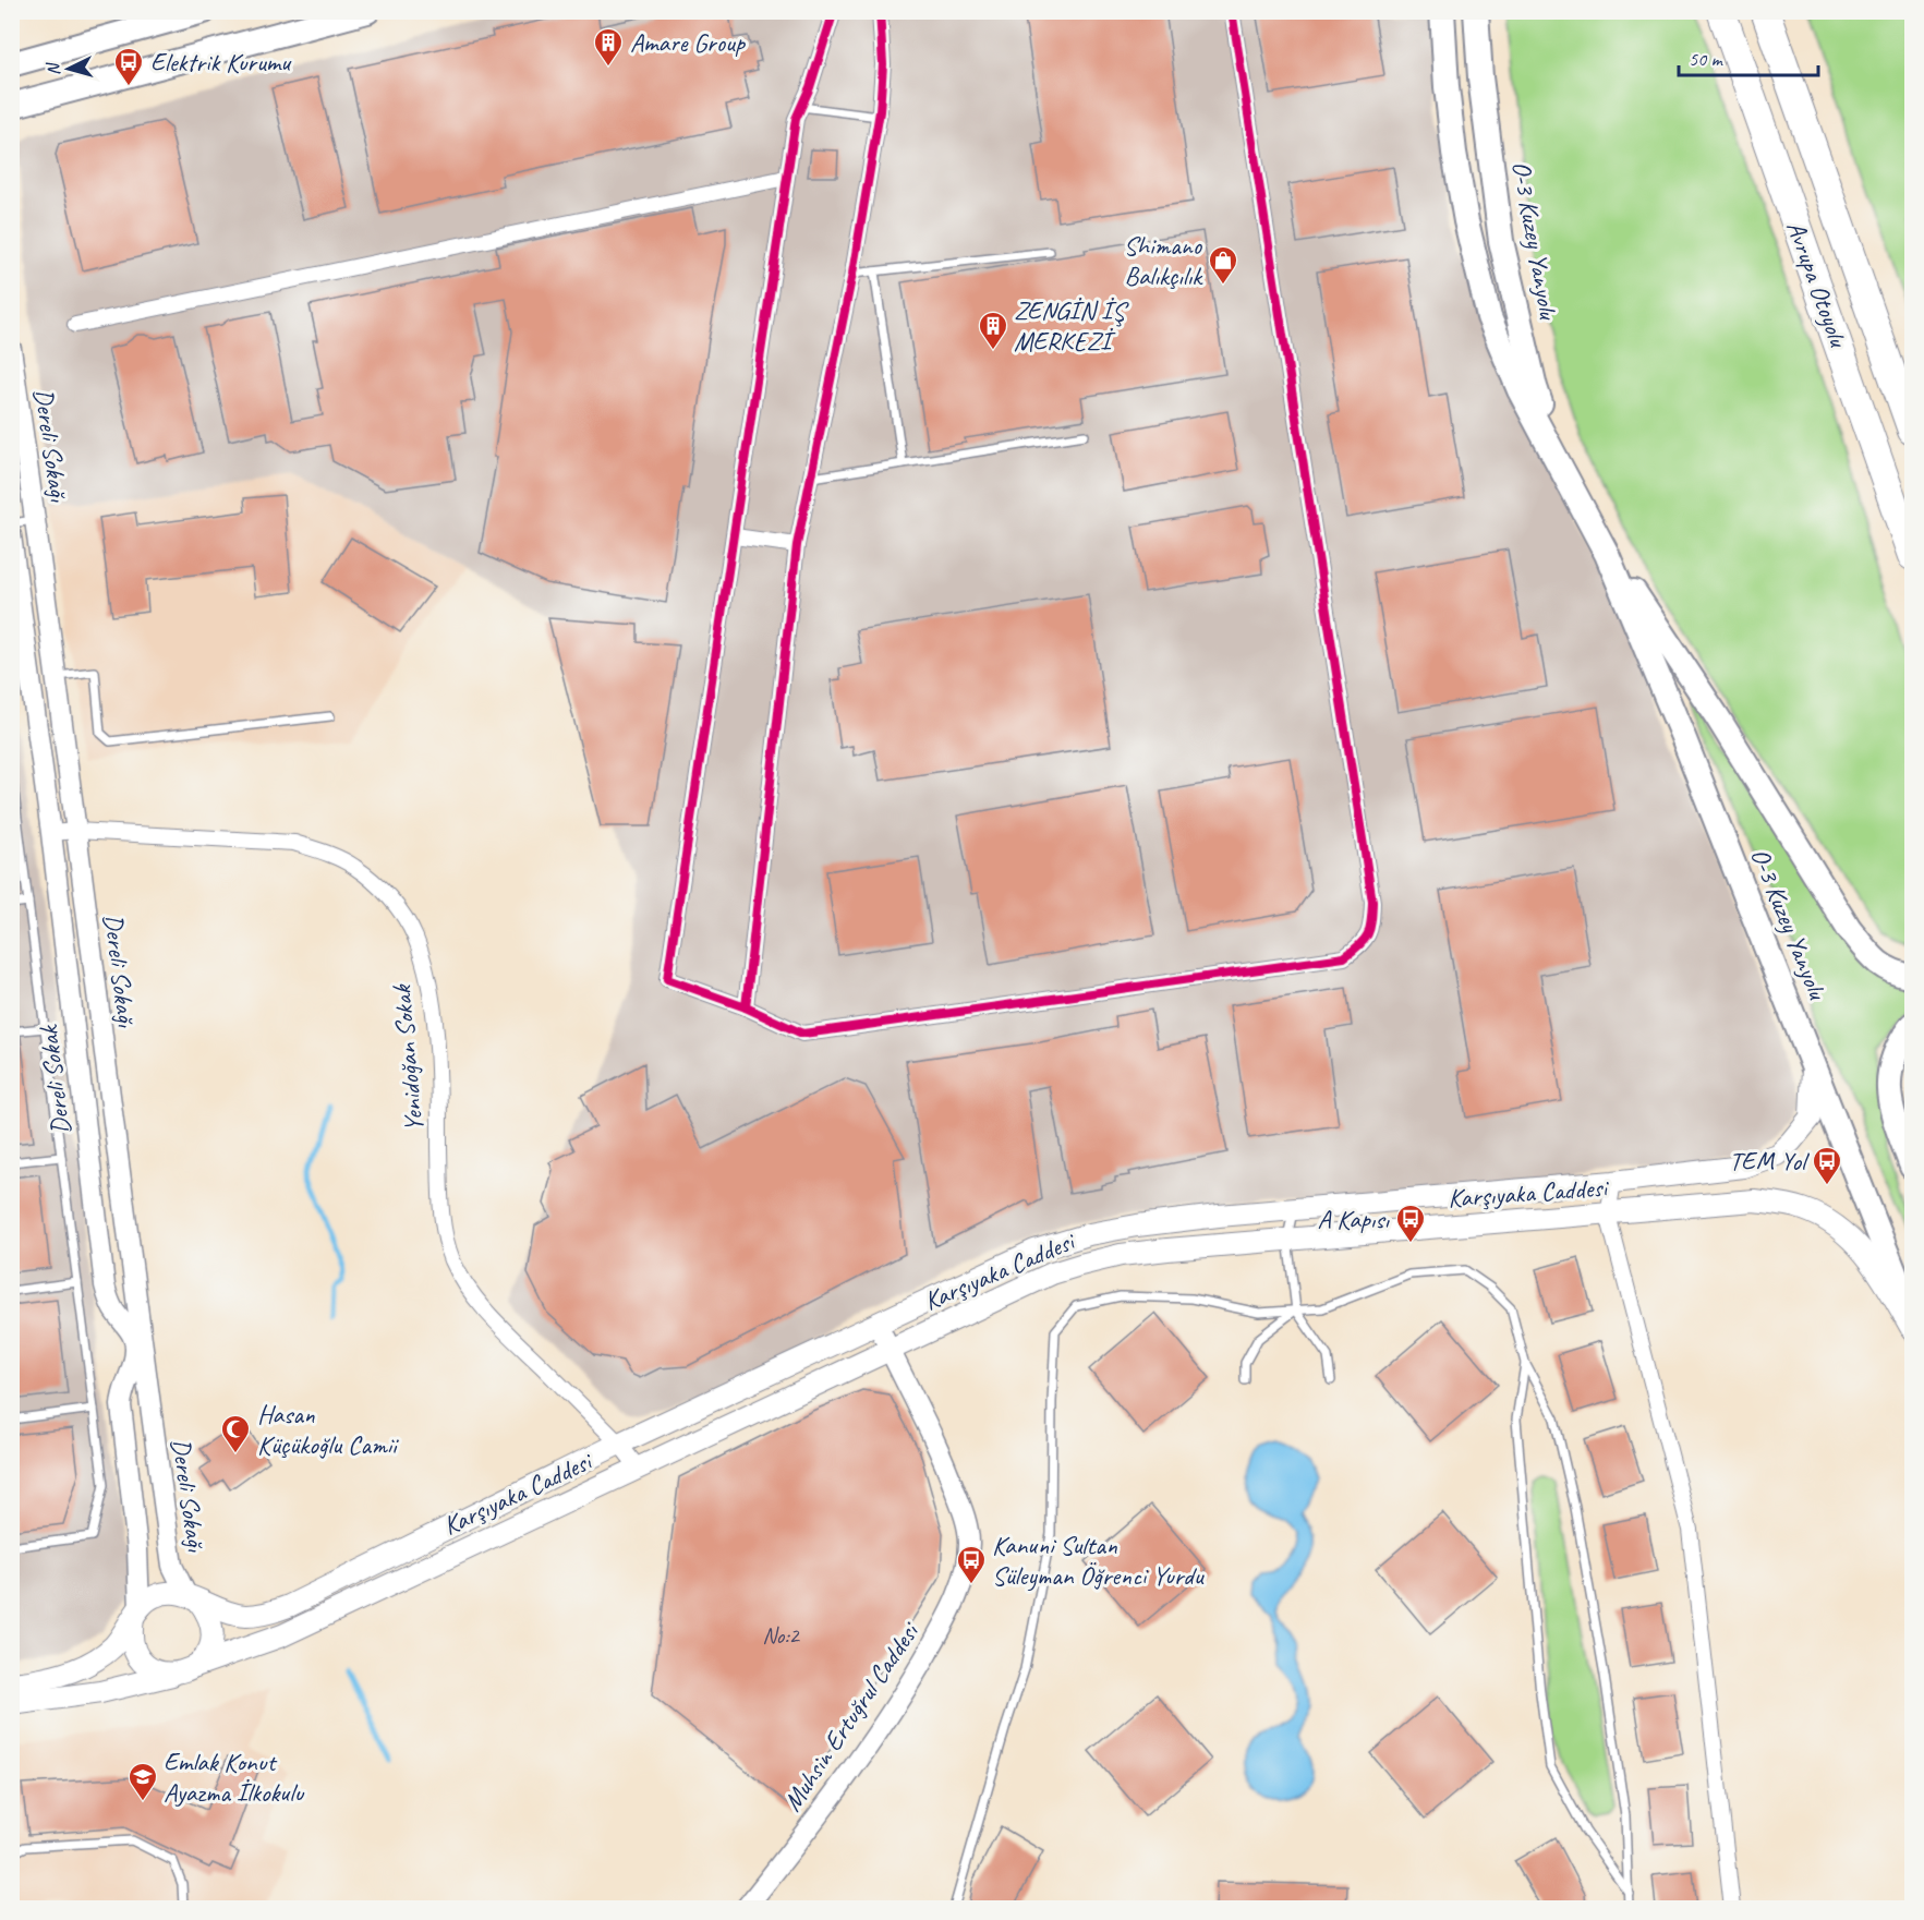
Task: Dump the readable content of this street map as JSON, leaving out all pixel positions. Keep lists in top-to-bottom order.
{
  "streets": {
    "highway": ["Avrupa Otoyolu"],
    "main road": ["O-3 Kuzey Yanyolu", "Karşıyaka Caddesi"],
    "street": [
      "Dereli Sokağı",
      "Yenidoğan Sokak",
      "Dereli Sokak",
      "Muhsin Ertuğrul Caddesi"
    ]
  },
  "crossings": [
    ["O-3 Kuzey Yanyolu", "Karşıyaka Caddesi"],
    ["Dereli Sokağı", "Yenidoğan Sokak"],
    ["Dereli Sokağı", "Dereli Sokak"],
    ["Dereli Sokağı", "Karşıyaka Caddesi"],
    ["Yenidoğan Sokak", "Dereli Sokak"],
    ["Yenidoğan Sokak", "Karşıyaka Caddesi"],
    ["Dereli Sokak", "Karşıyaka Caddesi"],
    ["Karşıyaka Caddesi", "Muhsin Ertuğrul Caddesi"]
  ],
  "places": {
    "building": ["Amare Group", "ZENGİN İŞ MERKEZİ"],
    "bus stop": [
      "Elektrik Kurumu",
      "TEM Yol",
      "A Kapısı",
      "Kanuni Sultan Süleyman Öğrenci Yurdu"
    ],
    "shop": ["Shimano Balıkçılık"],
    "mosque": ["Hasan Küçükoğlu Camii"],
    "school or university": ["Emlak Konut Ayazma İlkokulu"]
  },
  "house_numbers": ["No:2"],
  "scale_bar": "50 m",
  "north": "left"
}
